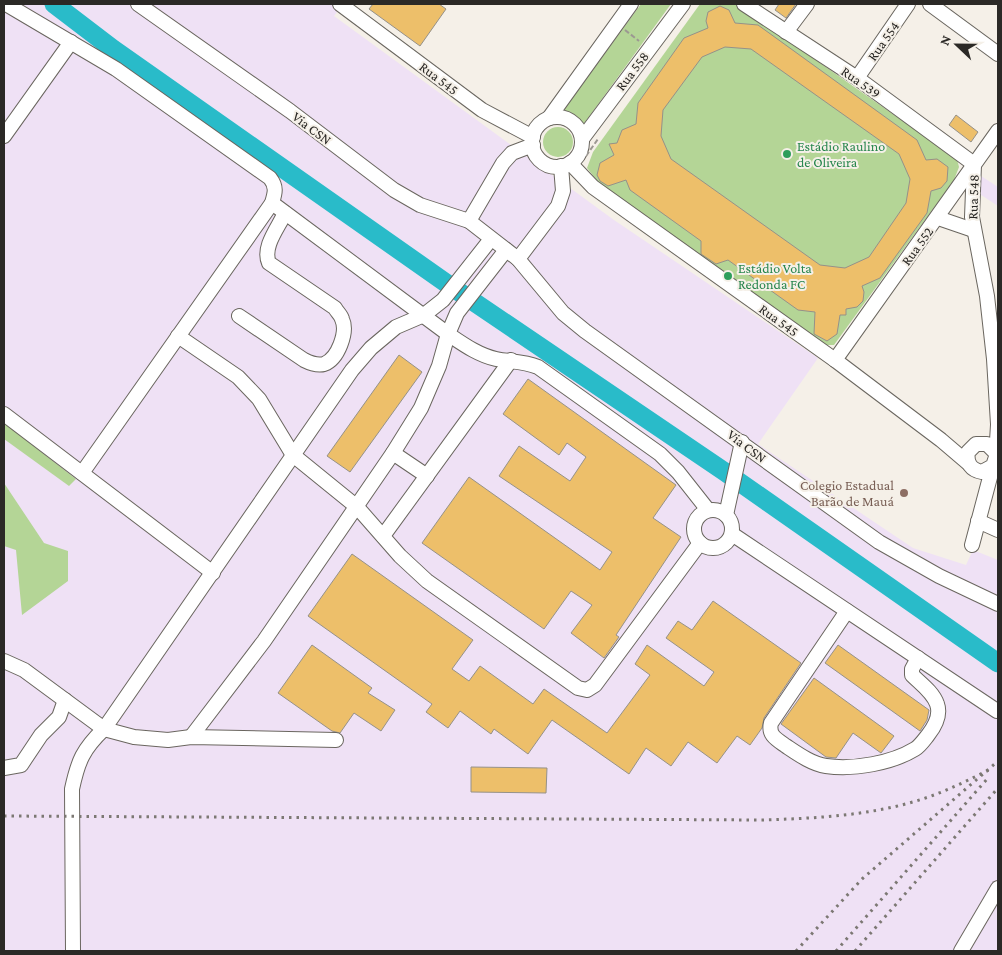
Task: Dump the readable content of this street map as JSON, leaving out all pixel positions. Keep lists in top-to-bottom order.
{
  "streets": {
    "street": [
      "Rua 554",
      "Rua 558",
      "Rua 545",
      "Rua 539",
      "Via CSN",
      "Rua 548",
      "Rua 552"
    ]
  },
  "crossings": [
    ["Rua 554", "Rua 539"],
    ["Rua 558", "Rua 545"],
    ["Rua 545", "Rua 548"],
    ["Rua 545", "Rua 552"],
    ["Rua 539", "Rua 548"],
    ["Rua 539", "Rua 552"],
    ["Rua 548", "Rua 552"]
  ],
  "places": ["Estádio Raulino de Oliveira", "Estádio Volta Redonda FC", "Colegio Estadual Barão de Mauá"],
  "north": "left"
}
